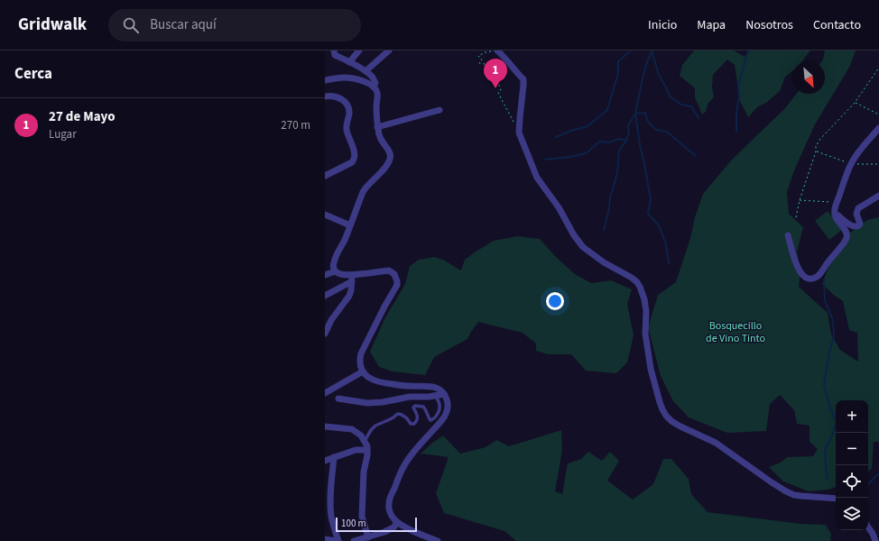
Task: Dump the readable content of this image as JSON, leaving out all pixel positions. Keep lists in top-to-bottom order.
{
  "parks": ["Bosquecillo de Vino Tinto"],
  "scale_bar": "100 m",
  "north": "bottom right",
  "page": {
    "header": "Gridwalk",
    "search": "Buscar aquí",
    "nav": [
      "Inicio",
      "Mapa",
      "Nosotros",
      "Contacto"
    ],
    "heading": "Cerca",
    "pins": "1",
    "list": [
      {
        "mark": "1",
        "name": "27 de Mayo",
        "note": "Lugar",
        "value": "270 m"
      }
    ],
    "map_buttons": ["+", "−"],
    "scale": "100 m"
  }
}
